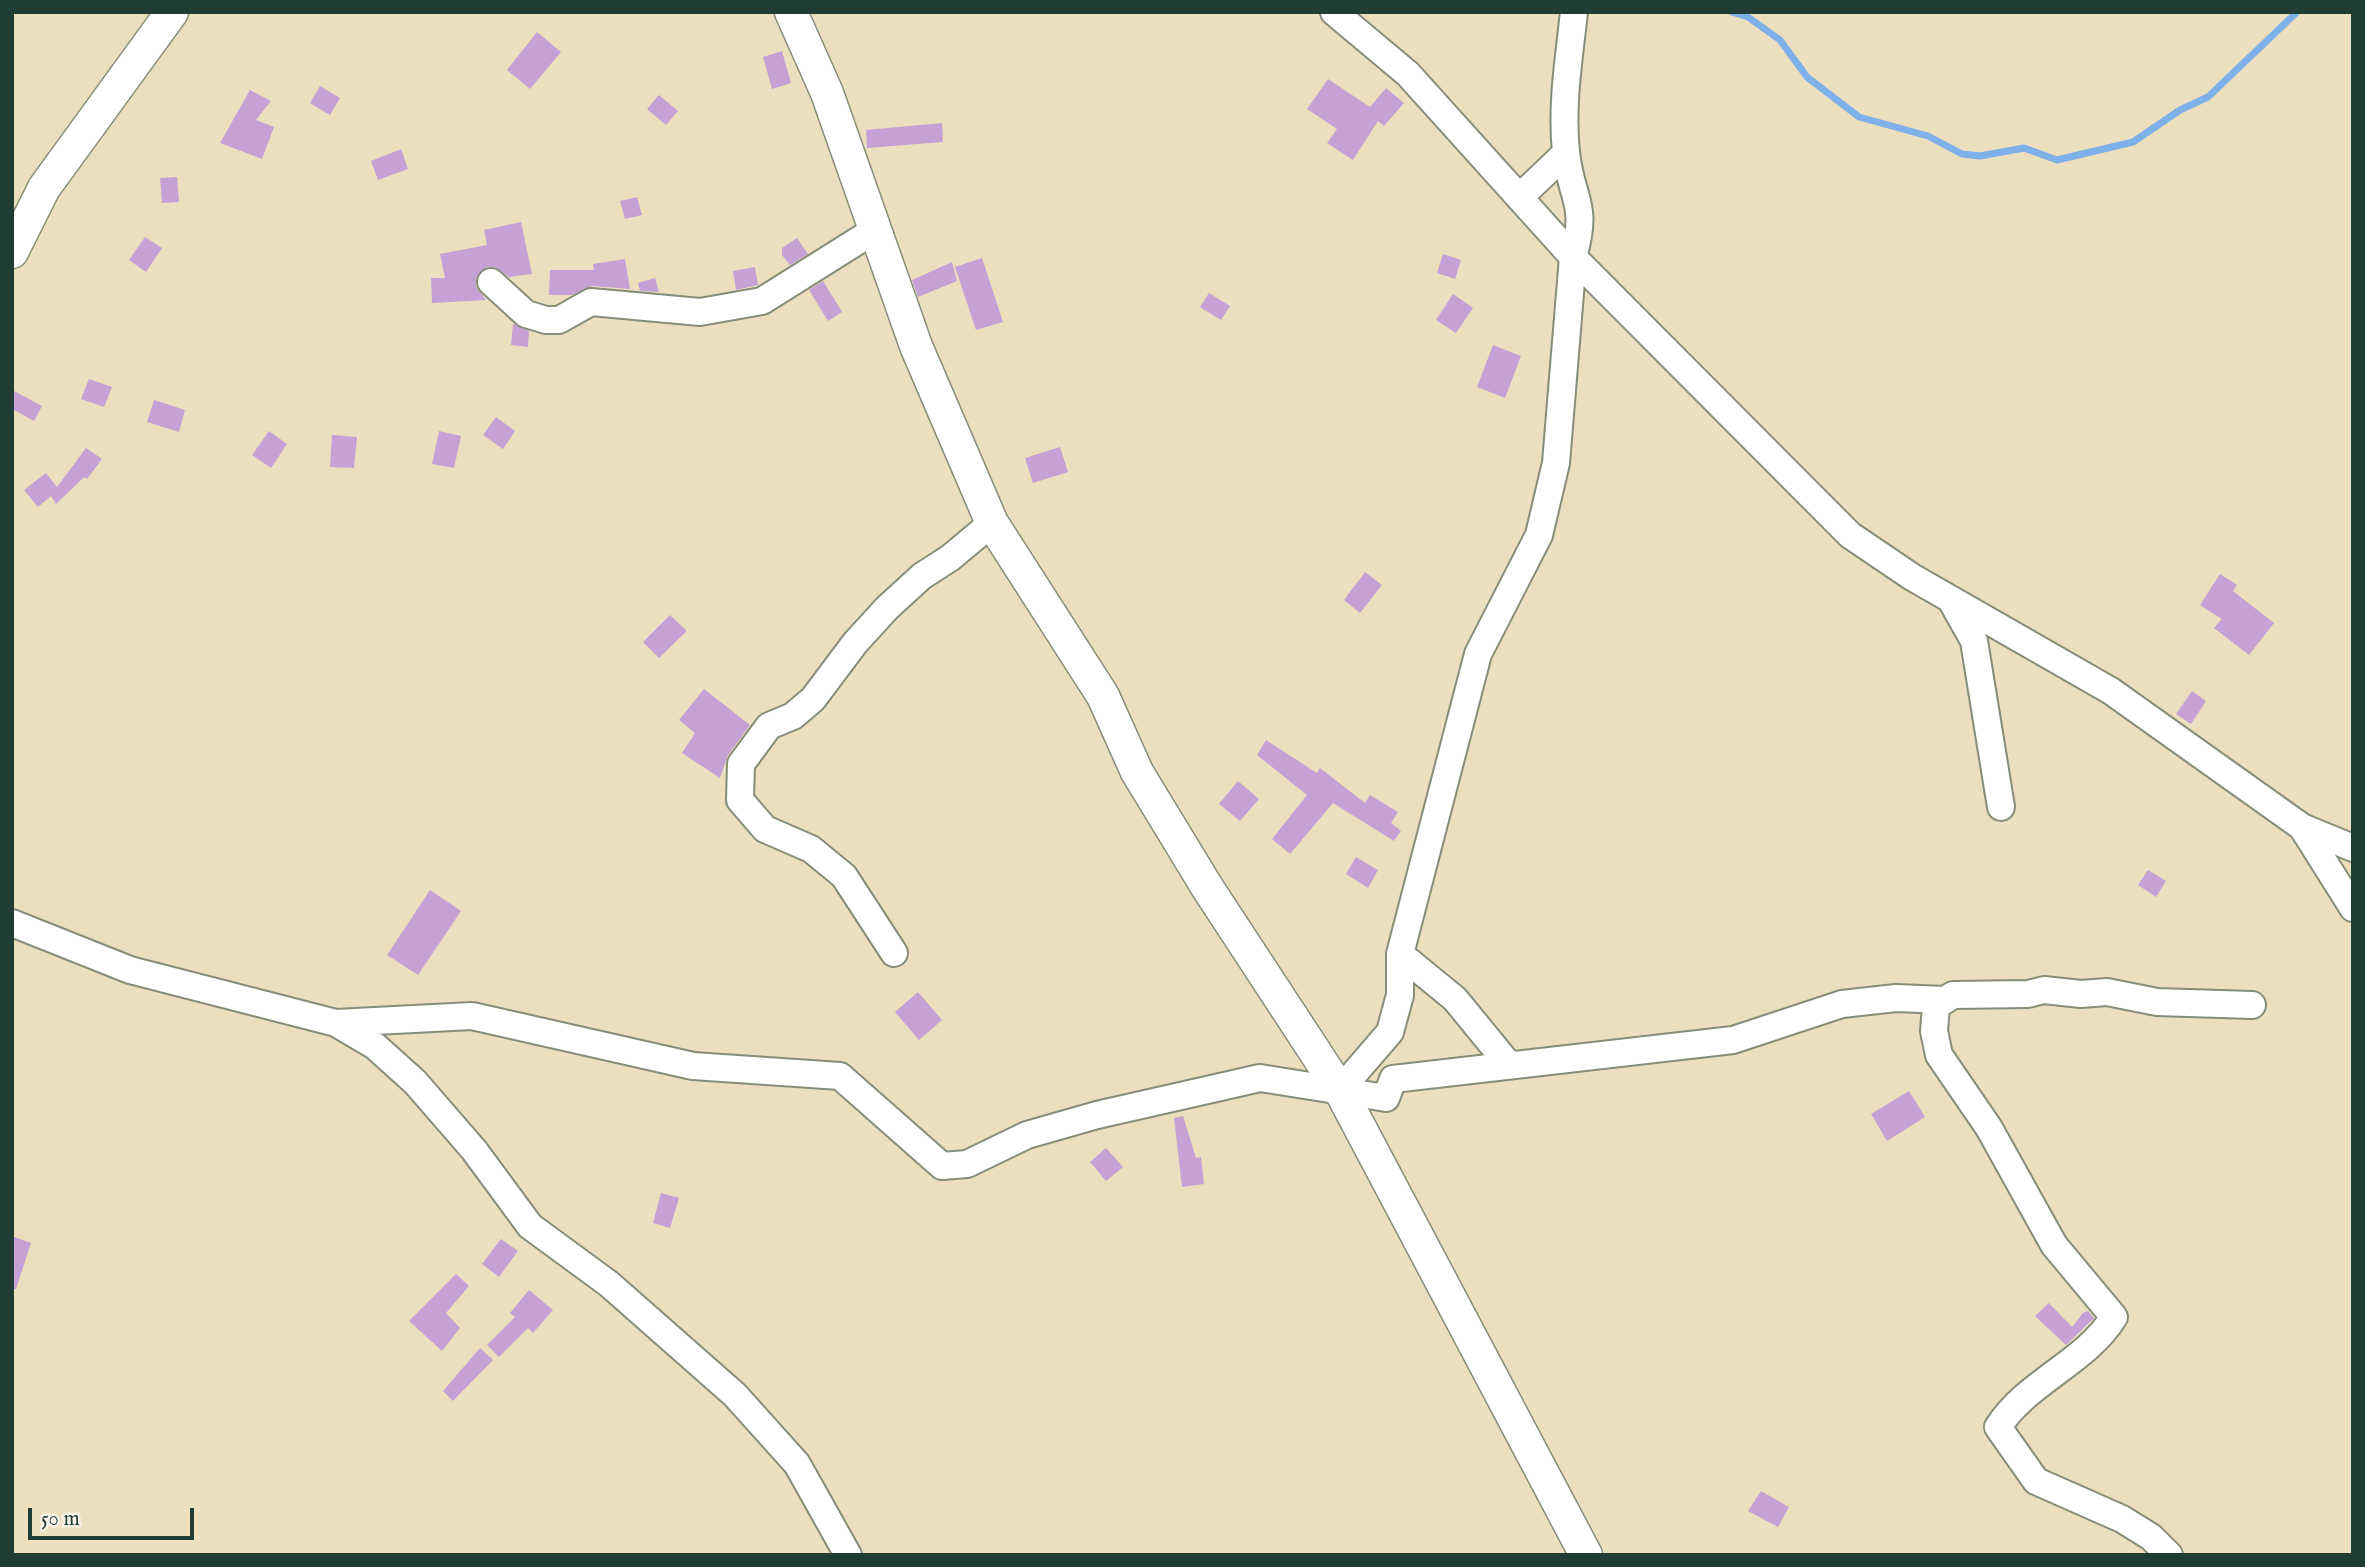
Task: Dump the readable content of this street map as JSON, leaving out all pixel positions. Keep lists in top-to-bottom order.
{
  "scale_bar": "50 m"
}
